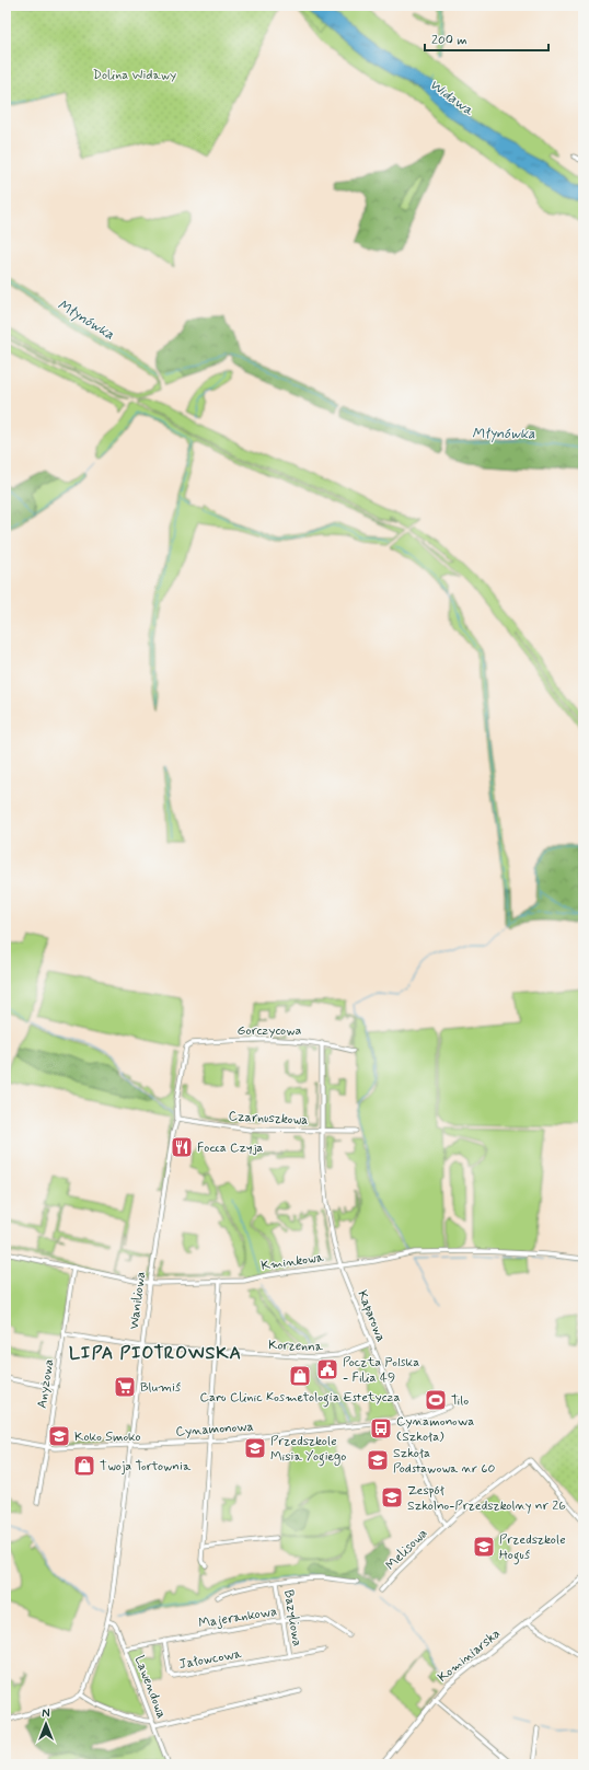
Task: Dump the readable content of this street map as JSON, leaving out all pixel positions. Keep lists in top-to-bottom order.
{
  "streets": {
    "street": [
      "Gorczycowa",
      "Czarnuszkowa",
      "Kminkowa",
      "Waniliowa",
      "Kaparowa",
      "Korzenna",
      "Anyżowa",
      "Cynamonowa",
      "Melisowa",
      "Majerankowa",
      "Bazyliowa",
      "Kominiarska",
      "Jałowcowa",
      "Lawendowa"
    ]
  },
  "crossings": [
    ["Gorczycowa", "Waniliowa"],
    ["Gorczycowa", "Kaparowa"],
    ["Czarnuszkowa", "Waniliowa"],
    ["Czarnuszkowa", "Kaparowa"],
    ["Kminkowa", "Waniliowa"],
    ["Kminkowa", "Kaparowa"],
    ["Kminkowa", "Anyżowa"],
    ["Waniliowa", "Korzenna"],
    ["Waniliowa", "Cynamonowa"],
    ["Waniliowa", "Lawendowa"],
    ["Kaparowa", "Korzenna"],
    ["Kaparowa", "Cynamonowa"],
    ["Kaparowa", "Melisowa"],
    ["Korzenna", "Anyżowa"],
    ["Anyżowa", "Cynamonowa"],
    ["Majerankowa", "Bazyliowa"],
    ["Majerankowa", "Jałowcowa"],
    ["Majerankowa", "Lawendowa"],
    ["Bazyliowa", "Jałowcowa"]
  ],
  "districts": ["LIPA PIOTROWSKA"],
  "water": ["Widawa", "Młynówka"],
  "parks": ["Dolina Widawy"],
  "places": {
    "restaurant": ["Focca Czyja"],
    "public building": ["Poczta Polska - Filia 49"],
    "shop": ["Caro Clinic Kosmetologia Estetycza", "Twoja Tortownia"],
    "supermarket": ["Blumiś"],
    "sports": ["Tilo"],
    "bus stop": ["Cynamonowa (Szkoła)"],
    "school or university": [
      "Koko Smoko",
      "Przedszkole Misia Yogiego",
      "Szkoła Podstawowa nr 60",
      "Zespół Szkolno-Przedszkolny nr 26",
      "Przedszkole Hoguś"
    ]
  },
  "scale_bar": "200 m",
  "north": "top"
}
